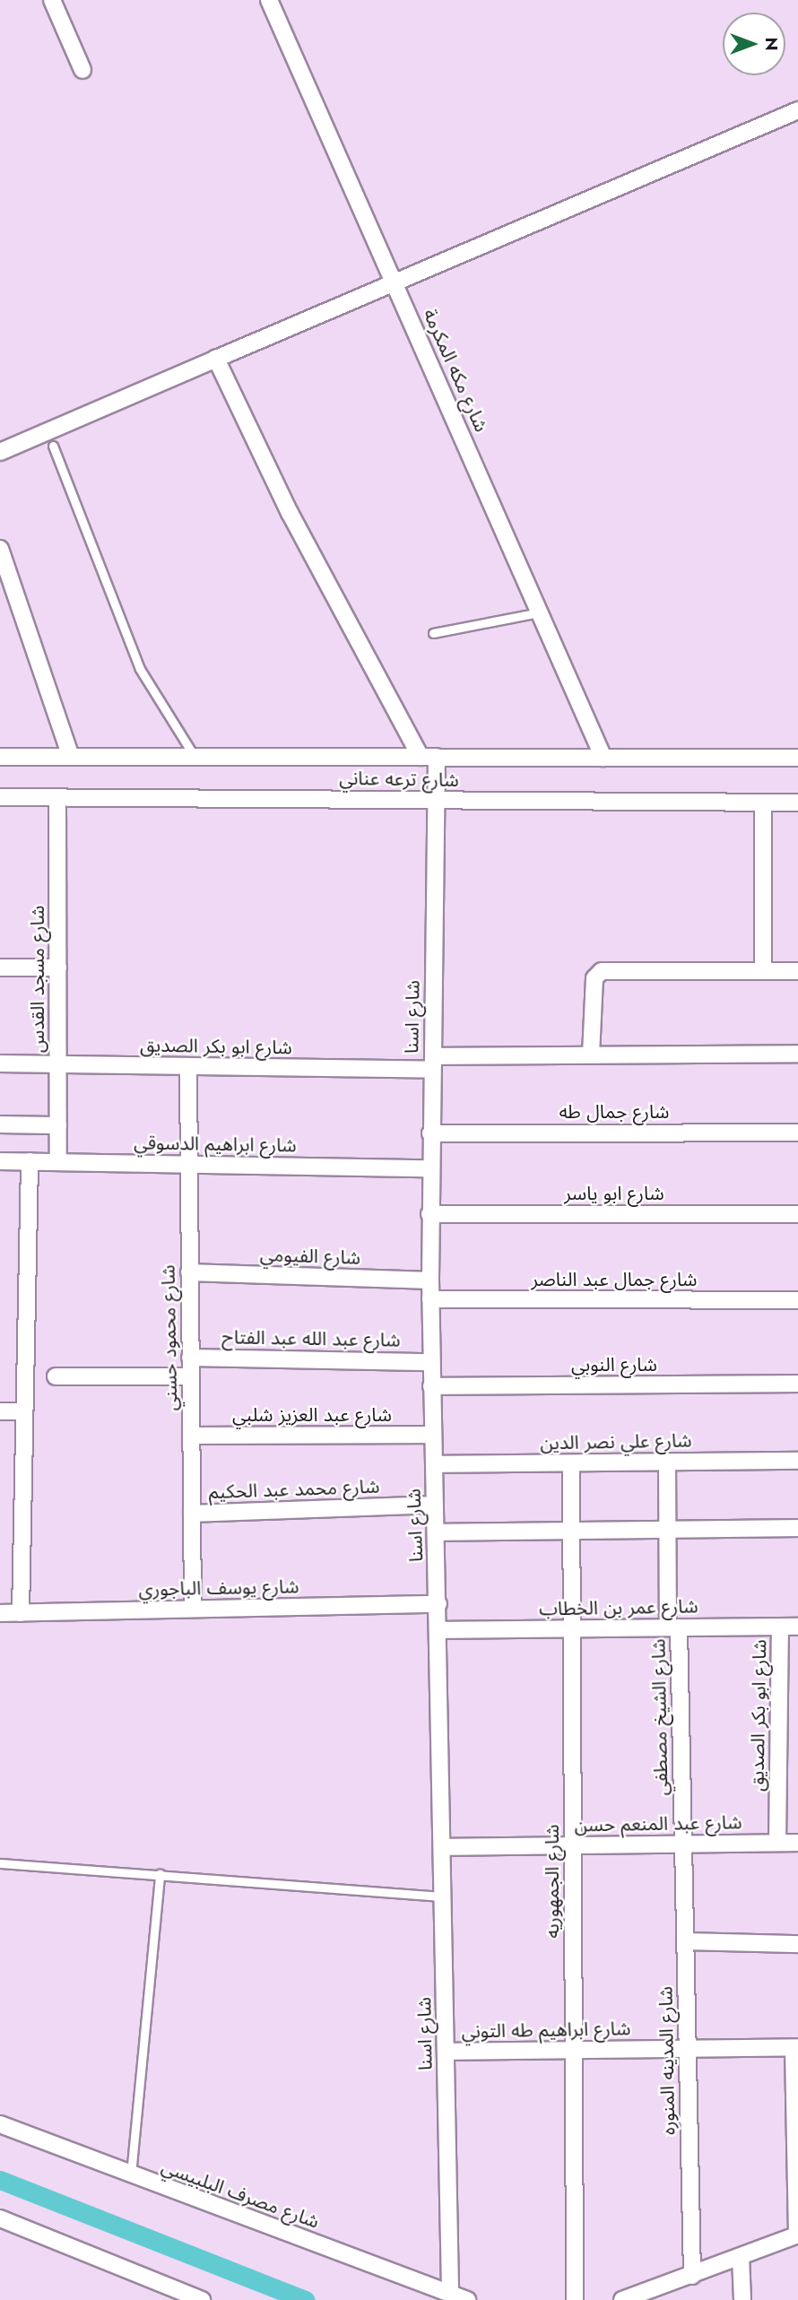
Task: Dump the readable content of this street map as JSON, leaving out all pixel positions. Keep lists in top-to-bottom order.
{
  "streets": {
    "street": [
      "شارع مكه المكرمة",
      "شارع ترعه عناني",
      "شارع مسجد القدس",
      "شارع اسنا",
      "شارع ابو بكر الصديق",
      "شارع جمال طه",
      "شارع ابراهيم الدسوقي",
      "شارع ابو ياسر",
      "شارع الفيومي",
      "شارع جمال عبد الناصر",
      "شارع محمود حسني",
      "شارع عبد الله عبد الفتاح",
      "شارع النوبي",
      "شارع عبد العزيز شلبي",
      "شارع علي نصر الدين",
      "شارع محمد عبد الحكيم",
      "شارع يوسف الباجوري",
      "شارع عمر بن الخطاب",
      "شارع الشيخ مصطفي",
      "شارع عبد المنعم حسن",
      "شارع الجمهوريه",
      "شارع ابراهيم طه التوني",
      "شارع المدينه المنوره",
      "شارع مصرف البلبيسي"
    ]
  },
  "crossings": [
    ["شارع مكه المكرمة", "شارع ترعه عناني"],
    ["شارع ترعه عناني", "شارع مسجد القدس"],
    ["شارع ترعه عناني", "شارع اسنا"],
    ["شارع مسجد القدس", "شارع ابو بكر الصديق"],
    ["شارع مسجد القدس", "شارع ابراهيم الدسوقي"],
    ["شارع اسنا", "شارع ابو بكر الصديق"],
    ["شارع اسنا", "شارع جمال طه"],
    ["شارع اسنا", "شارع ابراهيم الدسوقي"],
    ["شارع اسنا", "شارع ابو ياسر"],
    ["شارع اسنا", "شارع الفيومي"],
    ["شارع اسنا", "شارع جمال عبد الناصر"],
    ["شارع اسنا", "شارع عبد الله عبد الفتاح"],
    ["شارع اسنا", "شارع النوبي"],
    ["شارع اسنا", "شارع عبد العزيز شلبي"],
    ["شارع اسنا", "شارع علي نصر الدين"],
    ["شارع اسنا", "شارع محمد عبد الحكيم"],
    ["شارع اسنا", "شارع يوسف الباجوري"],
    ["شارع اسنا", "شارع عمر بن الخطاب"],
    ["شارع اسنا", "شارع عبد المنعم حسن"],
    ["شارع اسنا", "شارع ابراهيم طه التوني"],
    ["شارع اسنا", "شارع مصرف البلبيسي"],
    ["شارع ابو بكر الصديق", "شارع محمود حسني"],
    ["شارع ابو بكر الصديق", "شارع عمر بن الخطاب"],
    ["شارع ابو بكر الصديق", "شارع عبد المنعم حسن"],
    ["شارع ابراهيم الدسوقي", "شارع محمود حسني"],
    ["شارع الفيومي", "شارع محمود حسني"],
    ["شارع محمود حسني", "شارع عبد الله عبد الفتاح"],
    ["شارع محمود حسني", "شارع عبد العزيز شلبي"],
    ["شارع محمود حسني", "شارع محمد عبد الحكيم"],
    ["شارع محمود حسني", "شارع يوسف الباجوري"],
    ["شارع علي نصر الدين", "شارع الشيخ مصطفي"],
    ["شارع علي نصر الدين", "شارع الجمهوريه"],
    ["شارع عمر بن الخطاب", "شارع الشيخ مصطفي"],
    ["شارع عمر بن الخطاب", "شارع الجمهوريه"],
    ["شارع الشيخ مصطفي", "شارع عبد المنعم حسن"],
    ["شارع الشيخ مصطفي", "شارع المدينه المنوره"],
    ["شارع عبد المنعم حسن", "شارع الجمهوريه"],
    ["شارع عبد المنعم حسن", "شارع المدينه المنوره"],
    ["شارع الجمهوريه", "شارع ابراهيم طه التوني"],
    ["شارع ابراهيم طه التوني", "شارع المدينه المنوره"]
  ],
  "north": "right"
}
